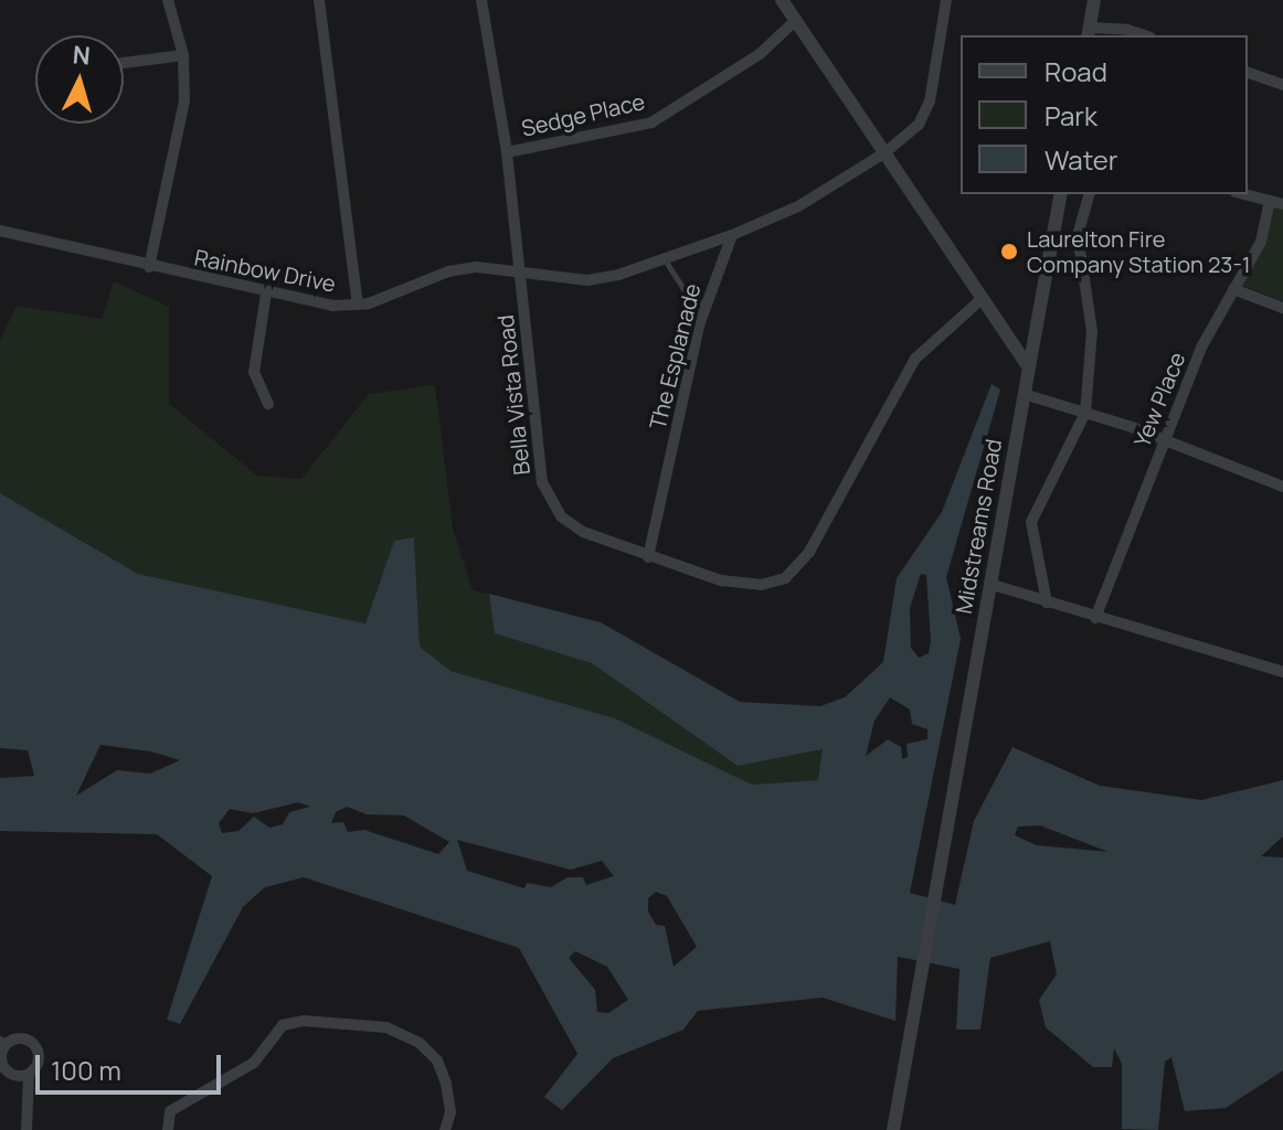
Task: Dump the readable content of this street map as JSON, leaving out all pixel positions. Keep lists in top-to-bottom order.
{
  "streets": {
    "street": [
      "Sedge Place",
      "Rainbow Drive",
      "The Esplanade",
      "Bella Vista Road",
      "Yew Place",
      "Midstreams Road"
    ]
  },
  "crossings": [
    ["Sedge Place", "Bella Vista Road"],
    ["Rainbow Drive", "The Esplanade"],
    ["Rainbow Drive", "Bella Vista Road"],
    ["The Esplanade", "Bella Vista Road"]
  ],
  "places": ["Laurelton Fire Company Station 23-1"],
  "legend": ["Road", "Park", "Water"],
  "scale_bar": "100 m",
  "north": "top"
}
